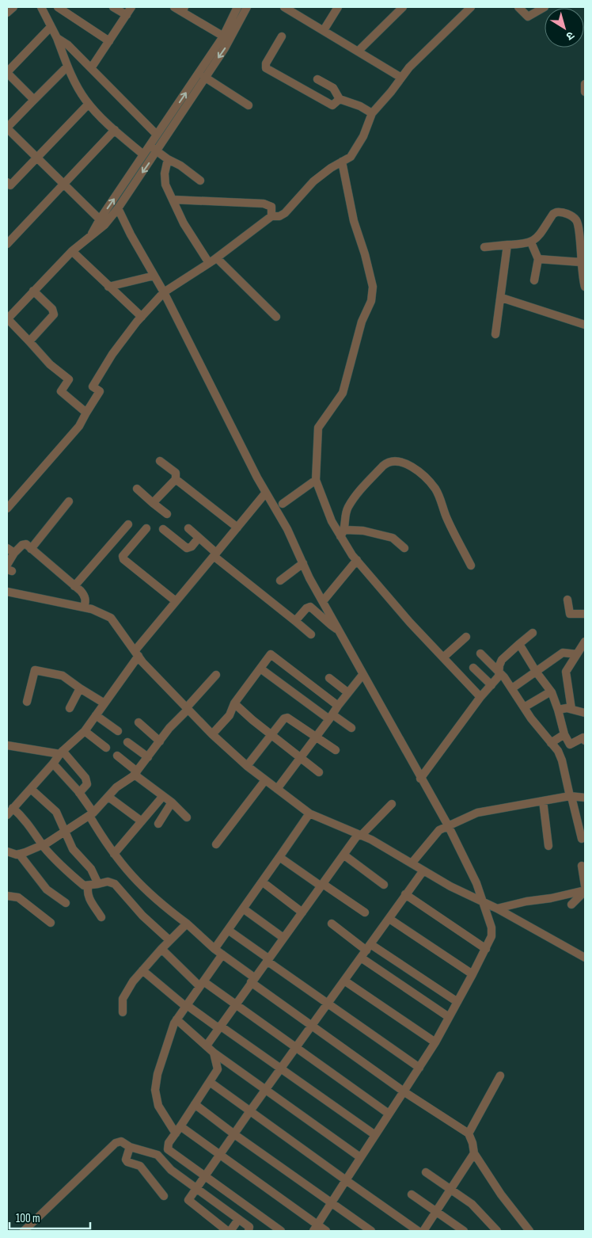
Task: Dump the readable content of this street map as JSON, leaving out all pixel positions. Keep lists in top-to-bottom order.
{
  "scale_bar": "100 m",
  "north": "bottom right"
}
